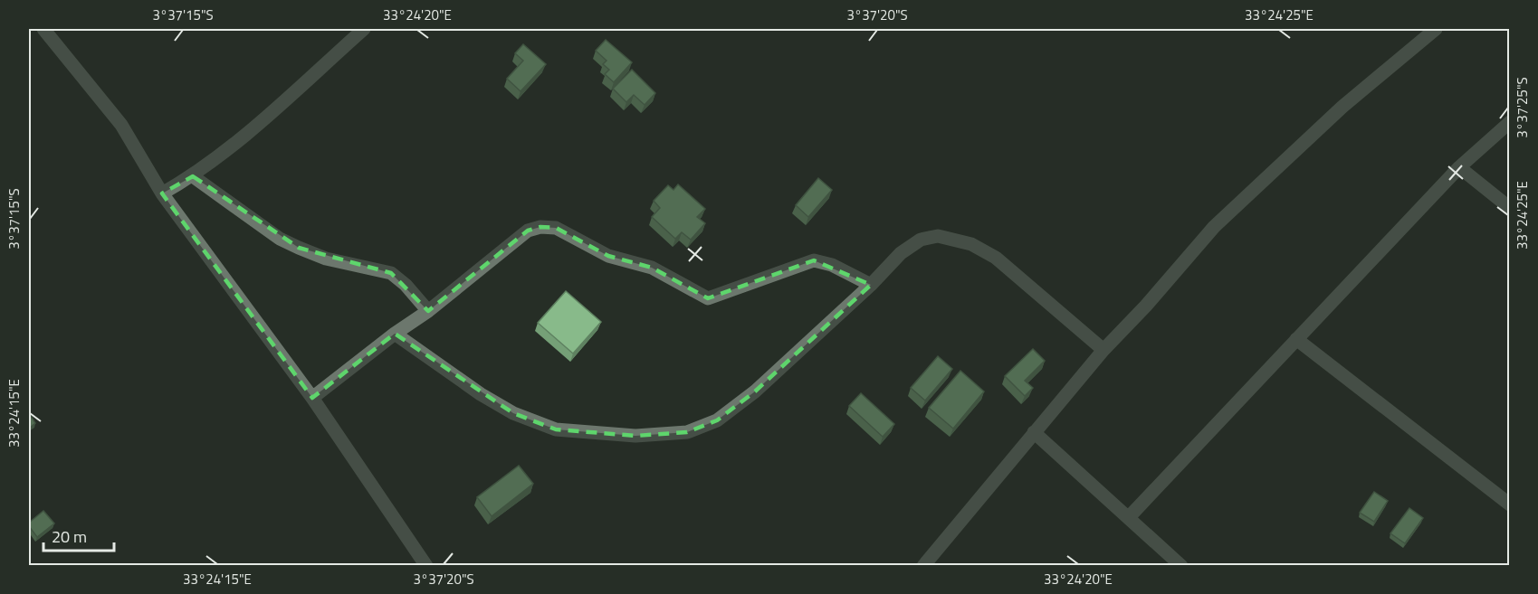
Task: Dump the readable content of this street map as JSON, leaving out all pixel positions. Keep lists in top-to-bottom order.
{
  "scale_bar": "20 m",
  "coordinates": [
    "3°37'15\"S",
    "33°24'20\"E",
    "3°37'20\"S",
    "33°24'25\"E",
    "3°37'25\"S",
    "33°24'15\"E"
  ]
}
